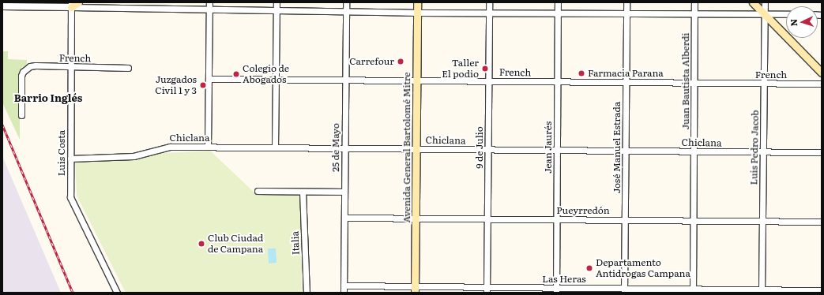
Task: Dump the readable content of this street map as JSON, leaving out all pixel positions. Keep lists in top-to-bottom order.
{
  "streets": {
    "main road": ["Avenida General Bartolomé Mitre"],
    "street": [
      "French",
      "Juan Bautista Alberdi",
      "Chiclana",
      "25 de Mayo",
      "9 de Julio",
      "Jean Jaurés",
      "José Manuel Estrada",
      "Luis Pedro Jacob",
      "Luis Costa",
      "Pueyrredón",
      "Italia",
      "Las Heras"
    ]
  },
  "crossings": [
    ["French", "Juan Bautista Alberdi"],
    ["French", "25 de Mayo"],
    ["French", "Avenida General Bartolomé Mitre"],
    ["French", "9 de Julio"],
    ["French", "Jean Jaurés"],
    ["French", "José Manuel Estrada"],
    ["French", "Luis Pedro Jacob"],
    ["French", "Luis Costa"],
    ["Juan Bautista Alberdi", "Chiclana"],
    ["Juan Bautista Alberdi", "Pueyrredón"],
    ["Juan Bautista Alberdi", "Las Heras"],
    ["Chiclana", "25 de Mayo"],
    ["Chiclana", "Avenida General Bartolomé Mitre"],
    ["Chiclana", "9 de Julio"],
    ["Chiclana", "Jean Jaurés"],
    ["Chiclana", "José Manuel Estrada"],
    ["Chiclana", "Luis Pedro Jacob"],
    ["Chiclana", "Luis Costa"],
    ["25 de Mayo", "Pueyrredón"],
    ["25 de Mayo", "Las Heras"],
    ["Avenida General Bartolomé Mitre", "Pueyrredón"],
    ["Avenida General Bartolomé Mitre", "Las Heras"],
    ["9 de Julio", "Pueyrredón"],
    ["9 de Julio", "Las Heras"],
    ["Jean Jaurés", "Pueyrredón"],
    ["Jean Jaurés", "Las Heras"],
    ["José Manuel Estrada", "Pueyrredón"],
    ["José Manuel Estrada", "Las Heras"],
    ["Luis Pedro Jacob", "Pueyrredón"],
    ["Luis Pedro Jacob", "Las Heras"]
  ],
  "districts": ["Barrio Inglés"],
  "places": [
    "Carrefour",
    "Taller El podio",
    "Farmacia Parana",
    "Colegio de Abogados",
    "Juzgados Civil 1 y 3",
    "Club Ciudad de Campana",
    "Departamento Antidrogas Campana"
  ],
  "north": "left"
}
